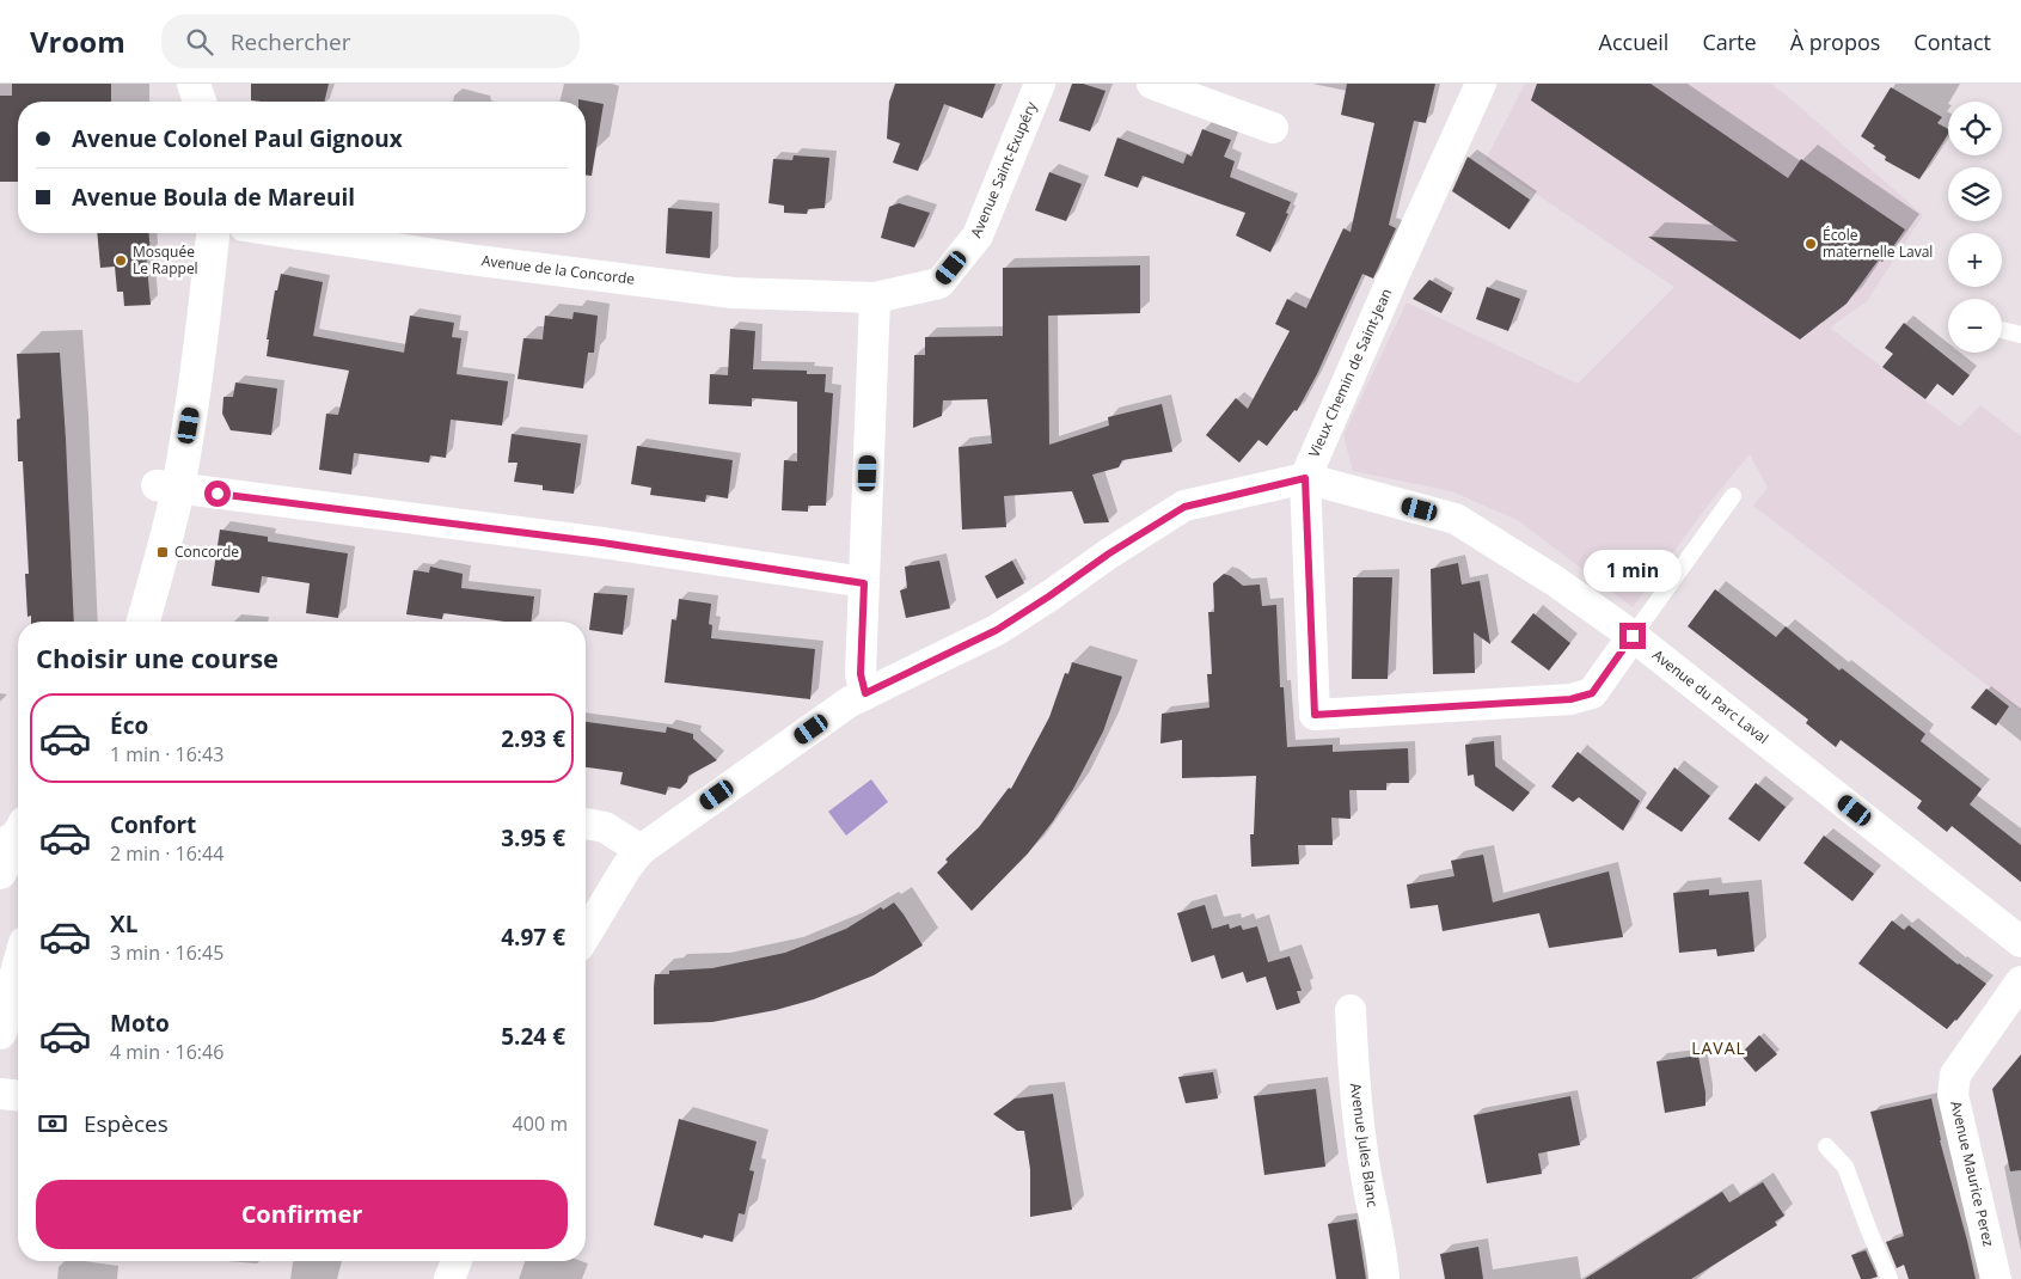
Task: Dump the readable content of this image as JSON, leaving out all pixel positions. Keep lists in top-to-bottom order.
{
  "streets": {
    "street": [
      "Avenue Saint-Exupéry",
      "Avenue de la Concorde",
      "Vieux Chemin de Saint-Jean",
      "Avenue du Parc Laval",
      "Avenue Jules Blanc",
      "Avenue Maurice Perez"
    ]
  },
  "crossings": [
    ["Avenue Saint-Exupéry", "Avenue de la Concorde"],
    ["Vieux Chemin de Saint-Jean", "Avenue du Parc Laval"]
  ],
  "districts": ["LAVAL"],
  "places": {
    "other": ["École maternelle Laval", "Mosquée Le Rappel"],
    "transit": ["Concorde"]
  },
  "page": {
    "header": "Vroom",
    "search": "Rechercher",
    "nav": [
      "Accueil",
      "Carte",
      "À propos",
      "Contact"
    ],
    "map_buttons": ["+", "−"],
    "banner": ["Avenue Colonel Paul Gignoux", "Avenue Boula de Mareuil"],
    "bubble": "1 min",
    "heading": "Choisir une course",
    "list": [
      {
        "name": "Éco",
        "note": "1 min · 16:43",
        "value": "2.93 €"
      },
      {
        "name": "Confort",
        "note": "2 min · 16:44",
        "value": "3.95 €"
      },
      {
        "name": "XL",
        "note": "3 min · 16:45",
        "value": "4.97 €"
      },
      {
        "name": "Moto",
        "note": "4 min · 16:46",
        "value": "5.24 €"
      }
    ],
    "pay": ["Espèces", "400 m"],
    "buttons": "Confirmer"
  }
}
